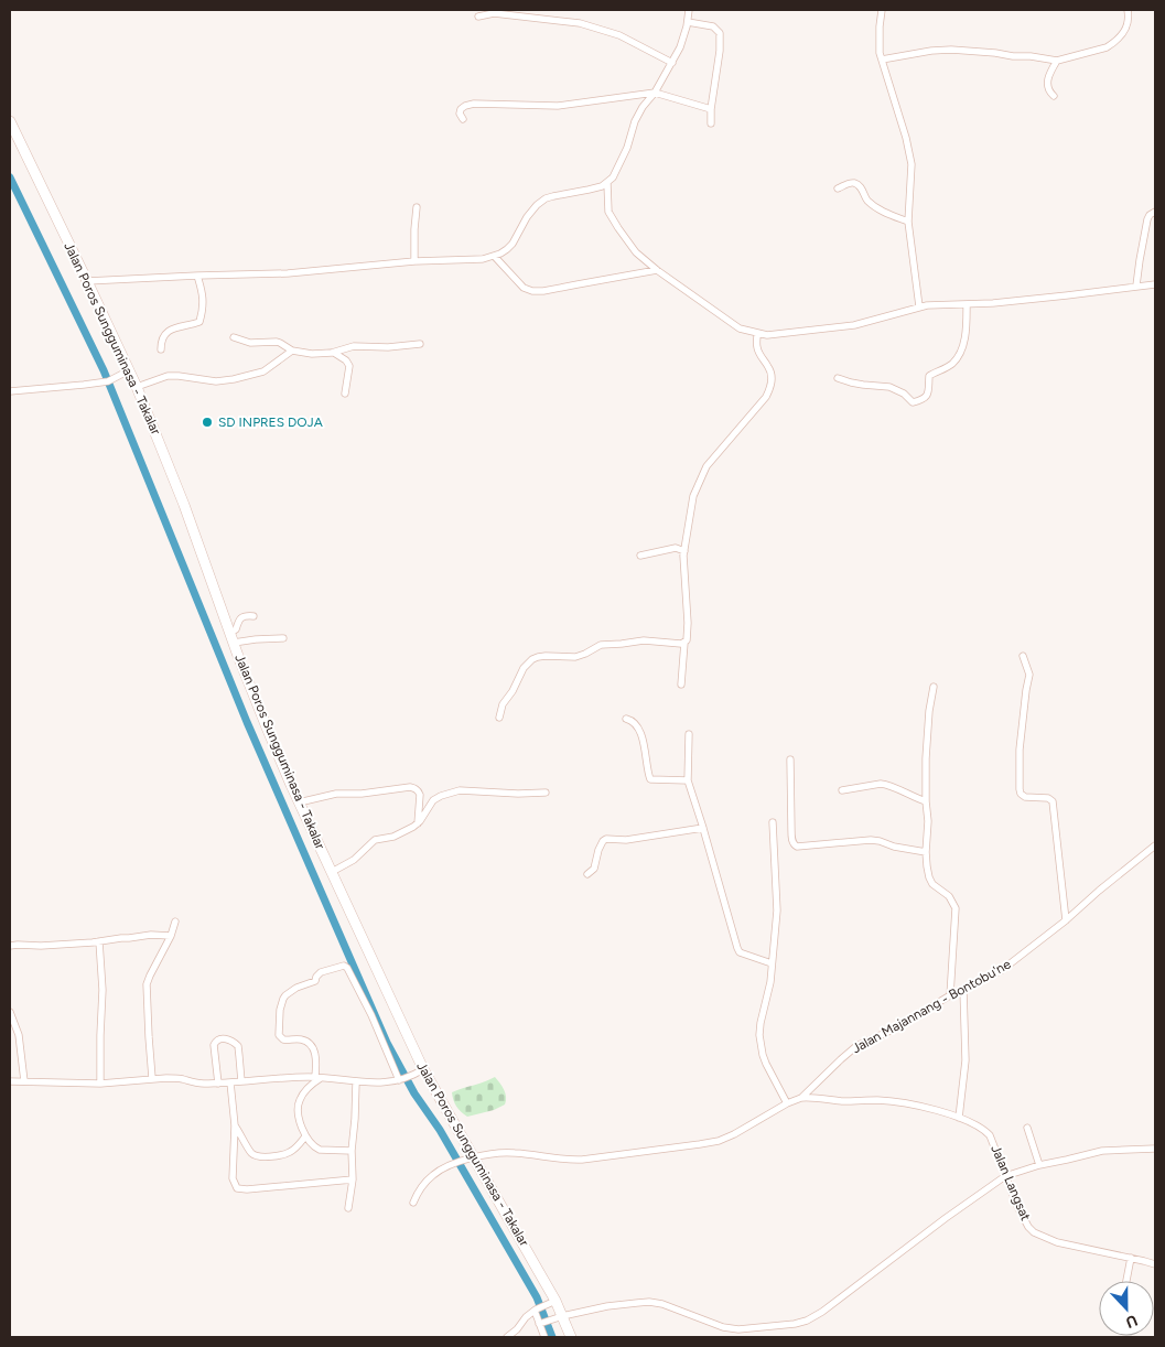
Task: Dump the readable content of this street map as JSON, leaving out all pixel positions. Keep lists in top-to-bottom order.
{
  "streets": {
    "highway": ["Jalan Poros Sungguminasa - Takalar"],
    "street": ["Jalan Majannang - Bontobu'ne", "Jalan Langsat"]
  },
  "crossings": [
    ["Jalan Poros Sungguminasa - Takalar", "Jalan Majannang - Bontobu'ne"],
    ["Jalan Majannang - Bontobu'ne", "Jalan Langsat"]
  ],
  "places": ["SD INPRES DOJA"],
  "north": "bottom"
}
